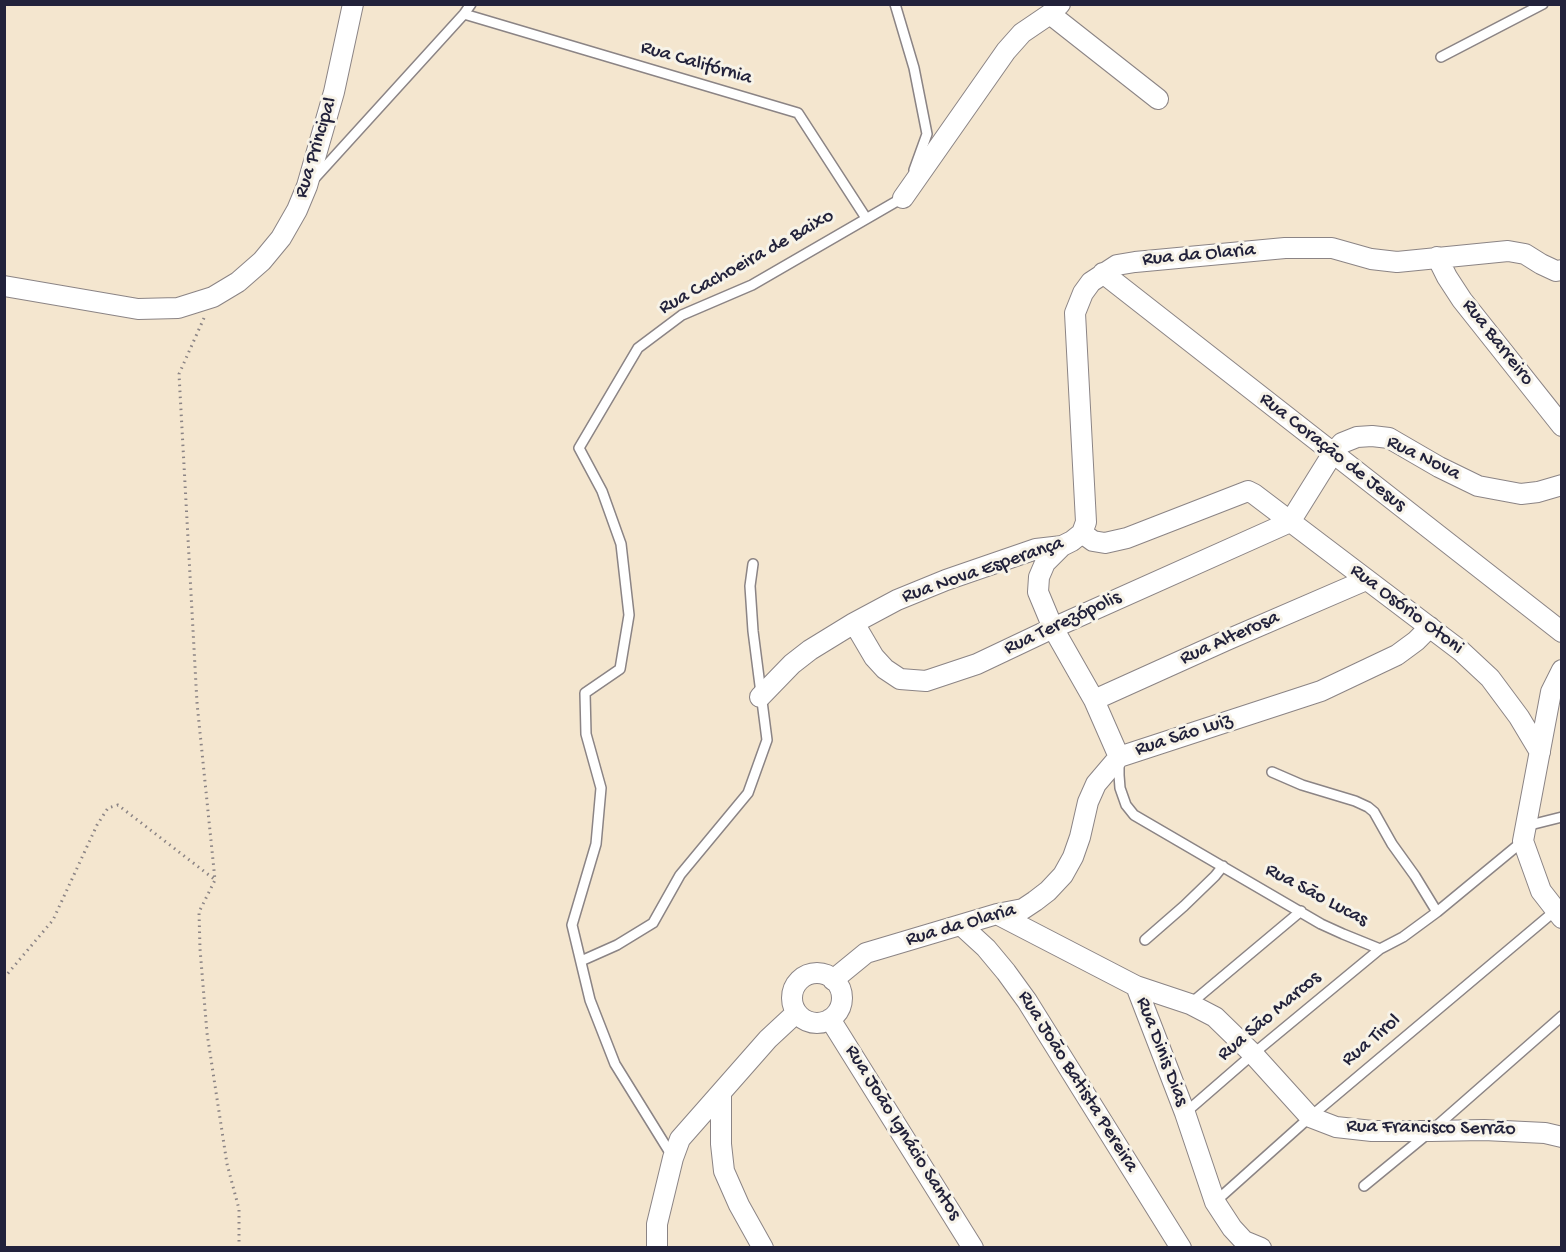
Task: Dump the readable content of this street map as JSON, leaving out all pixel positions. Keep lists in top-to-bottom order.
{
  "streets": {
    "street": [
      "Rua Principal",
      "Rua da Olaria",
      "Rua Barreiro",
      "Rua Coração de Jesus",
      "Rua Nova",
      "Rua Nova Esperança",
      "Rua Osório Otoni",
      "Rua Terezópolis",
      "Rua Alterosa",
      "Rua São Luiz",
      "Rua Dinis Dias",
      "Rua João Batista Pereira",
      "Rua Francisco Serrão",
      "Rua João Ignácio Santos"
    ],
    "lane": [
      "Rua Califórnia",
      "Rua Cachoeira de Baixo",
      "Rua São Lucas",
      "Rua São Marcos",
      "Rua Tirol"
    ]
  },
  "crossings": [
    ["Rua Califórnia", "Rua Cachoeira de Baixo"],
    ["Rua da Olaria", "Rua Barreiro"],
    ["Rua da Olaria", "Rua Coração de Jesus"],
    ["Rua da Olaria", "Rua Nova Esperança"],
    ["Rua da Olaria", "Rua São Luiz"],
    ["Rua da Olaria", "Rua São Lucas"],
    ["Rua da Olaria", "Rua Dinis Dias"],
    ["Rua da Olaria", "Rua João Batista Pereira"],
    ["Rua da Olaria", "Rua João Ignácio Santos"],
    ["Rua Coração de Jesus", "Rua Nova"],
    ["Rua Nova", "Rua Osório Otoni"],
    ["Rua Nova", "Rua Terezópolis"],
    ["Rua Nova Esperança", "Rua Osório Otoni"],
    ["Rua Nova Esperança", "Rua Terezópolis"],
    ["Rua Nova Esperança", "Rua São Luiz"],
    ["Rua Osório Otoni", "Rua Terezópolis"],
    ["Rua Osório Otoni", "Rua Alterosa"],
    ["Rua Osório Otoni", "Rua São Luiz"],
    ["Rua Terezópolis", "Rua São Luiz"],
    ["Rua Alterosa", "Rua São Luiz"],
    ["Rua São Luiz", "Rua São Lucas"],
    ["Rua São Lucas", "Rua São Marcos"],
    ["Rua São Marcos", "Rua Dinis Dias"],
    ["Rua São Marcos", "Rua Francisco Serrão"],
    ["Rua Tirol", "Rua Dinis Dias"],
    ["Rua Tirol", "Rua Francisco Serrão"],
    ["Rua Dinis Dias", "Rua Francisco Serrão"]
  ]
}
